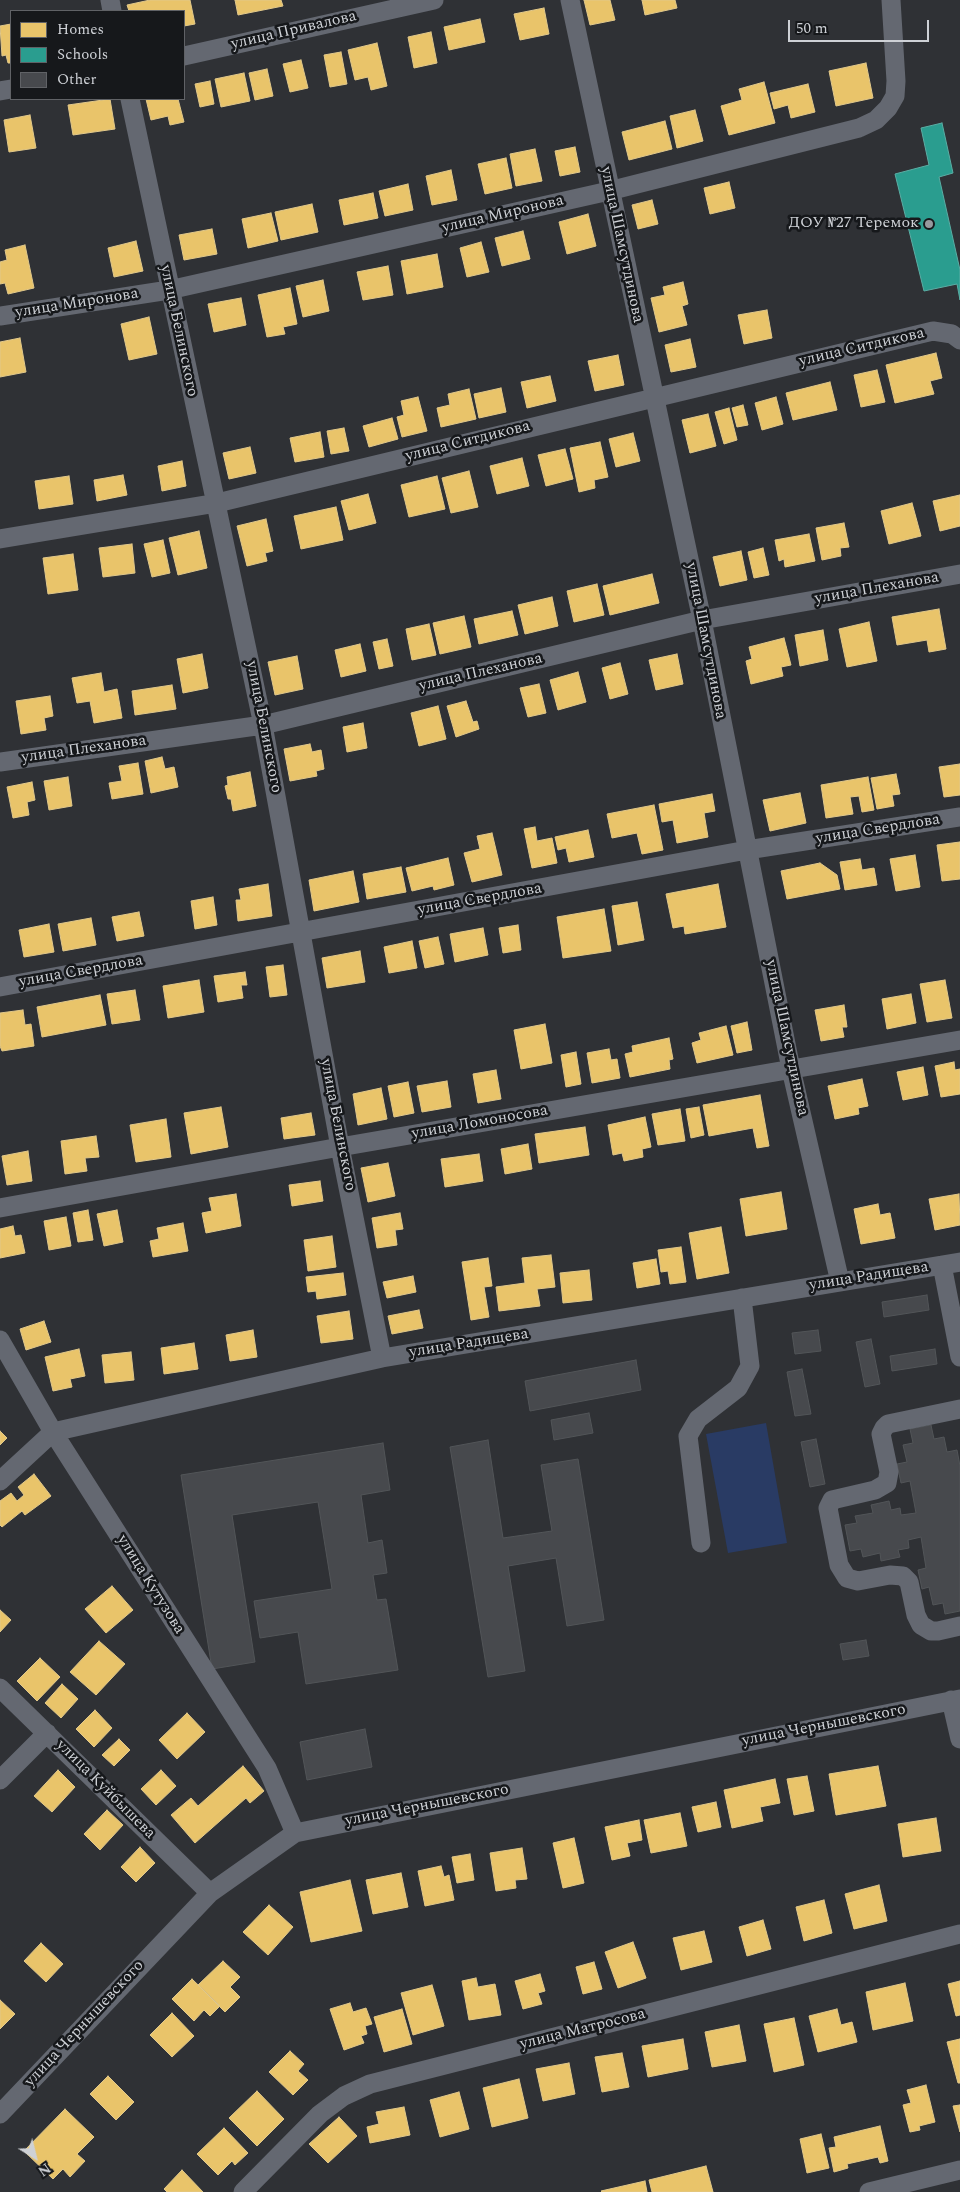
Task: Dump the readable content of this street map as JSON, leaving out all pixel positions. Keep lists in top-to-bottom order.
{
  "streets": {
    "street": [
      "улица Привалова",
      "улица Миронова",
      "улица Шамсутдинова",
      "улица Белинского",
      "улица Ситдикова",
      "улица Плеханова",
      "улица Свердлова",
      "улица Ломоносова",
      "улица Радищева",
      "улица Кутузова",
      "улица Чернышевского",
      "улица Куйбышева",
      "улица Матросова"
    ]
  },
  "crossings": [
    ["улица Миронова", "улица Шамсутдинова"],
    ["улица Миронова", "улица Белинского"],
    ["улица Шамсутдинова", "улица Ситдикова"],
    ["улица Шамсутдинова", "улица Плеханова"],
    ["улица Шамсутдинова", "улица Свердлова"],
    ["улица Шамсутдинова", "улица Ломоносова"],
    ["улица Шамсутдинова", "улица Радищева"],
    ["улица Белинского", "улица Ситдикова"],
    ["улица Белинского", "улица Плеханова"],
    ["улица Белинского", "улица Свердлова"],
    ["улица Белинского", "улица Ломоносова"],
    ["улица Белинского", "улица Радищева"],
    ["улица Радищева", "улица Кутузова"],
    ["улица Кутузова", "улица Чернышевского"],
    ["улица Чернышевского", "улица Куйбышева"]
  ],
  "places": ["ДОУ №27 Теремок"],
  "legend": ["Homes", "Schools", "Other"],
  "scale_bar": "50 m",
  "north": "bottom right"
}
